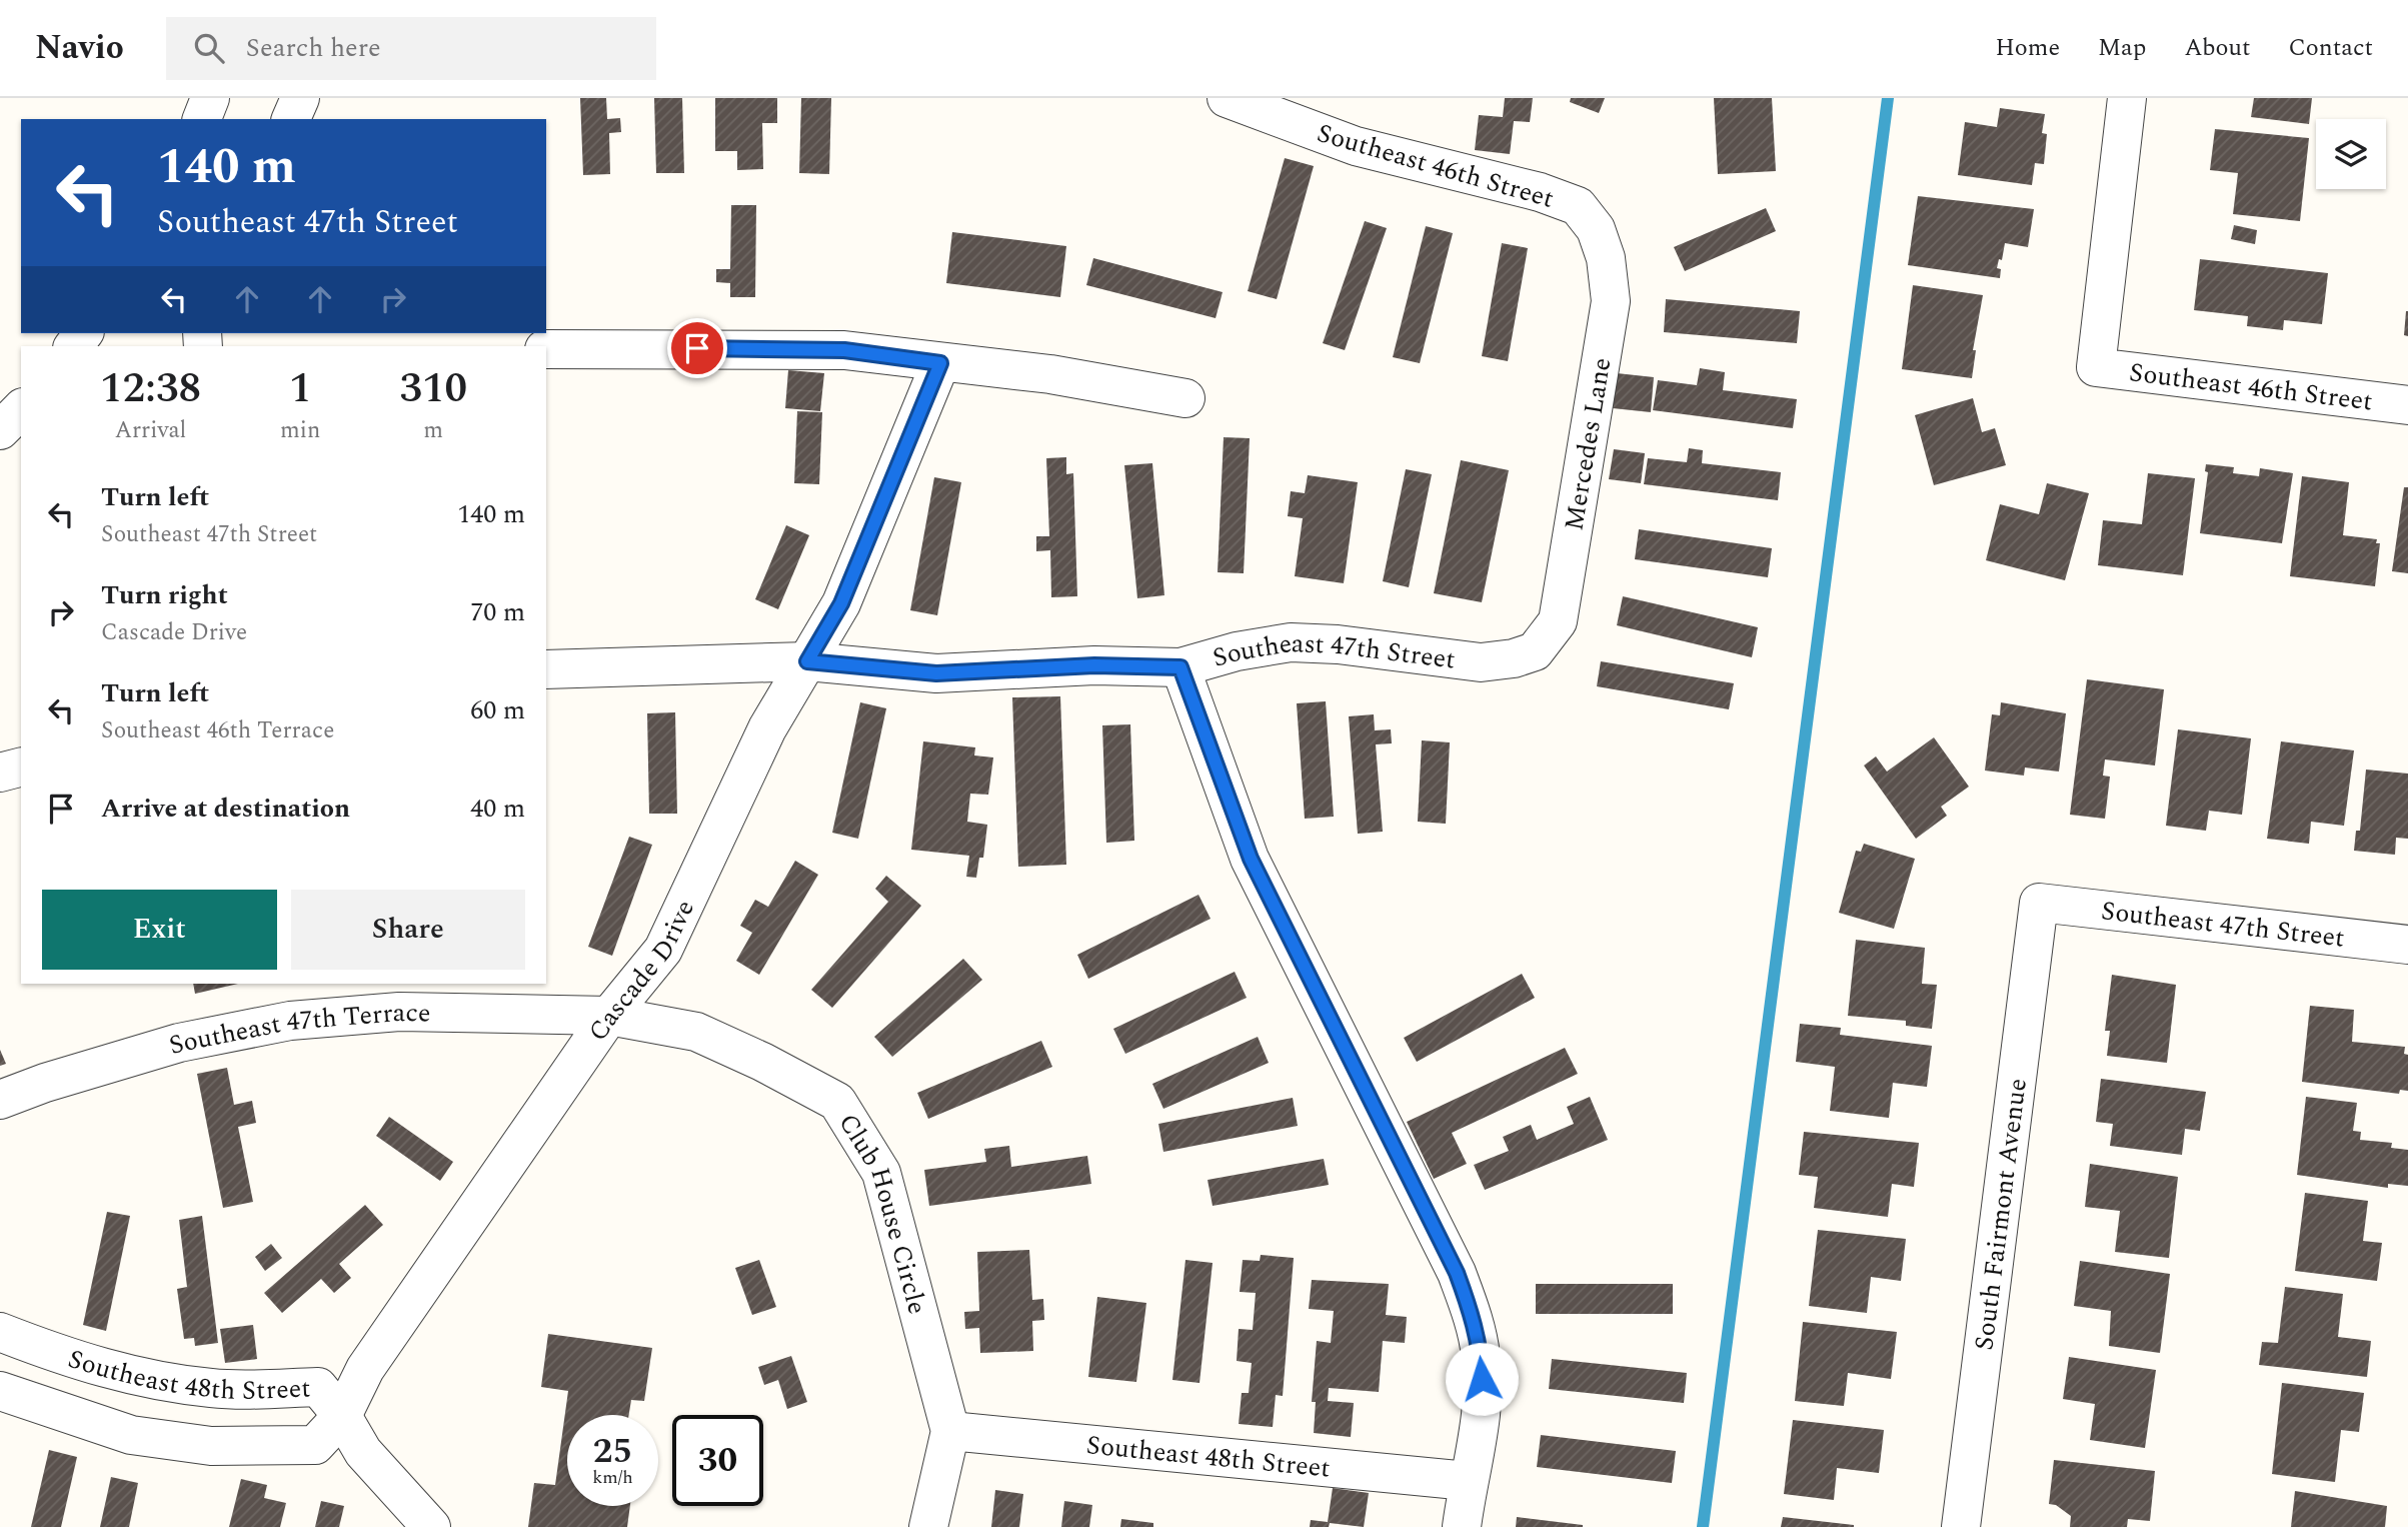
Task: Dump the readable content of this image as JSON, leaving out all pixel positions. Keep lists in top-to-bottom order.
{
  "streets": {
    "street": [
      "Southeast 46th Street",
      "Mercedes Lane",
      "Southeast 47th Street",
      "Cascade Drive",
      "Southeast 47th Terrace",
      "Club House Circle",
      "South Fairmont Avenue",
      "Southeast 48th Street"
    ]
  },
  "crossings": [
    ["Southeast 46th Street", "Mercedes Lane"],
    ["Mercedes Lane", "Southeast 47th Street"],
    ["Southeast 47th Street", "Cascade Drive"],
    ["Southeast 47th Street", "South Fairmont Avenue"],
    ["Cascade Drive", "Southeast 47th Terrace"],
    ["Cascade Drive", "Club House Circle"],
    ["Cascade Drive", "Southeast 48th Street"],
    ["Southeast 47th Terrace", "Club House Circle"],
    ["Club House Circle", "Southeast 48th Street"]
  ],
  "page": {
    "header": "Navio",
    "search": "Search here",
    "nav": [
      "Home",
      "Map",
      "About",
      "Contact"
    ],
    "turn": ["140 m", "Southeast 47th Street"],
    "eta": [
      "12:38",
      "Arrival",
      "1",
      "min",
      "310",
      "m"
    ],
    "list": [
      {
        "name": "Turn left",
        "note": "Southeast 47th Street",
        "value": "140 m"
      },
      {
        "name": "Turn right",
        "note": "Cascade Drive",
        "value": "70 m"
      },
      {
        "name": "Turn left",
        "note": "Southeast 46th Terrace",
        "value": "60 m"
      },
      {
        "name": "Arrive at destination",
        "value": "40 m"
      }
    ],
    "buttons": ["Exit", "Share"],
    "speed": "25 km/h",
    "limit": "30"
  }
}
